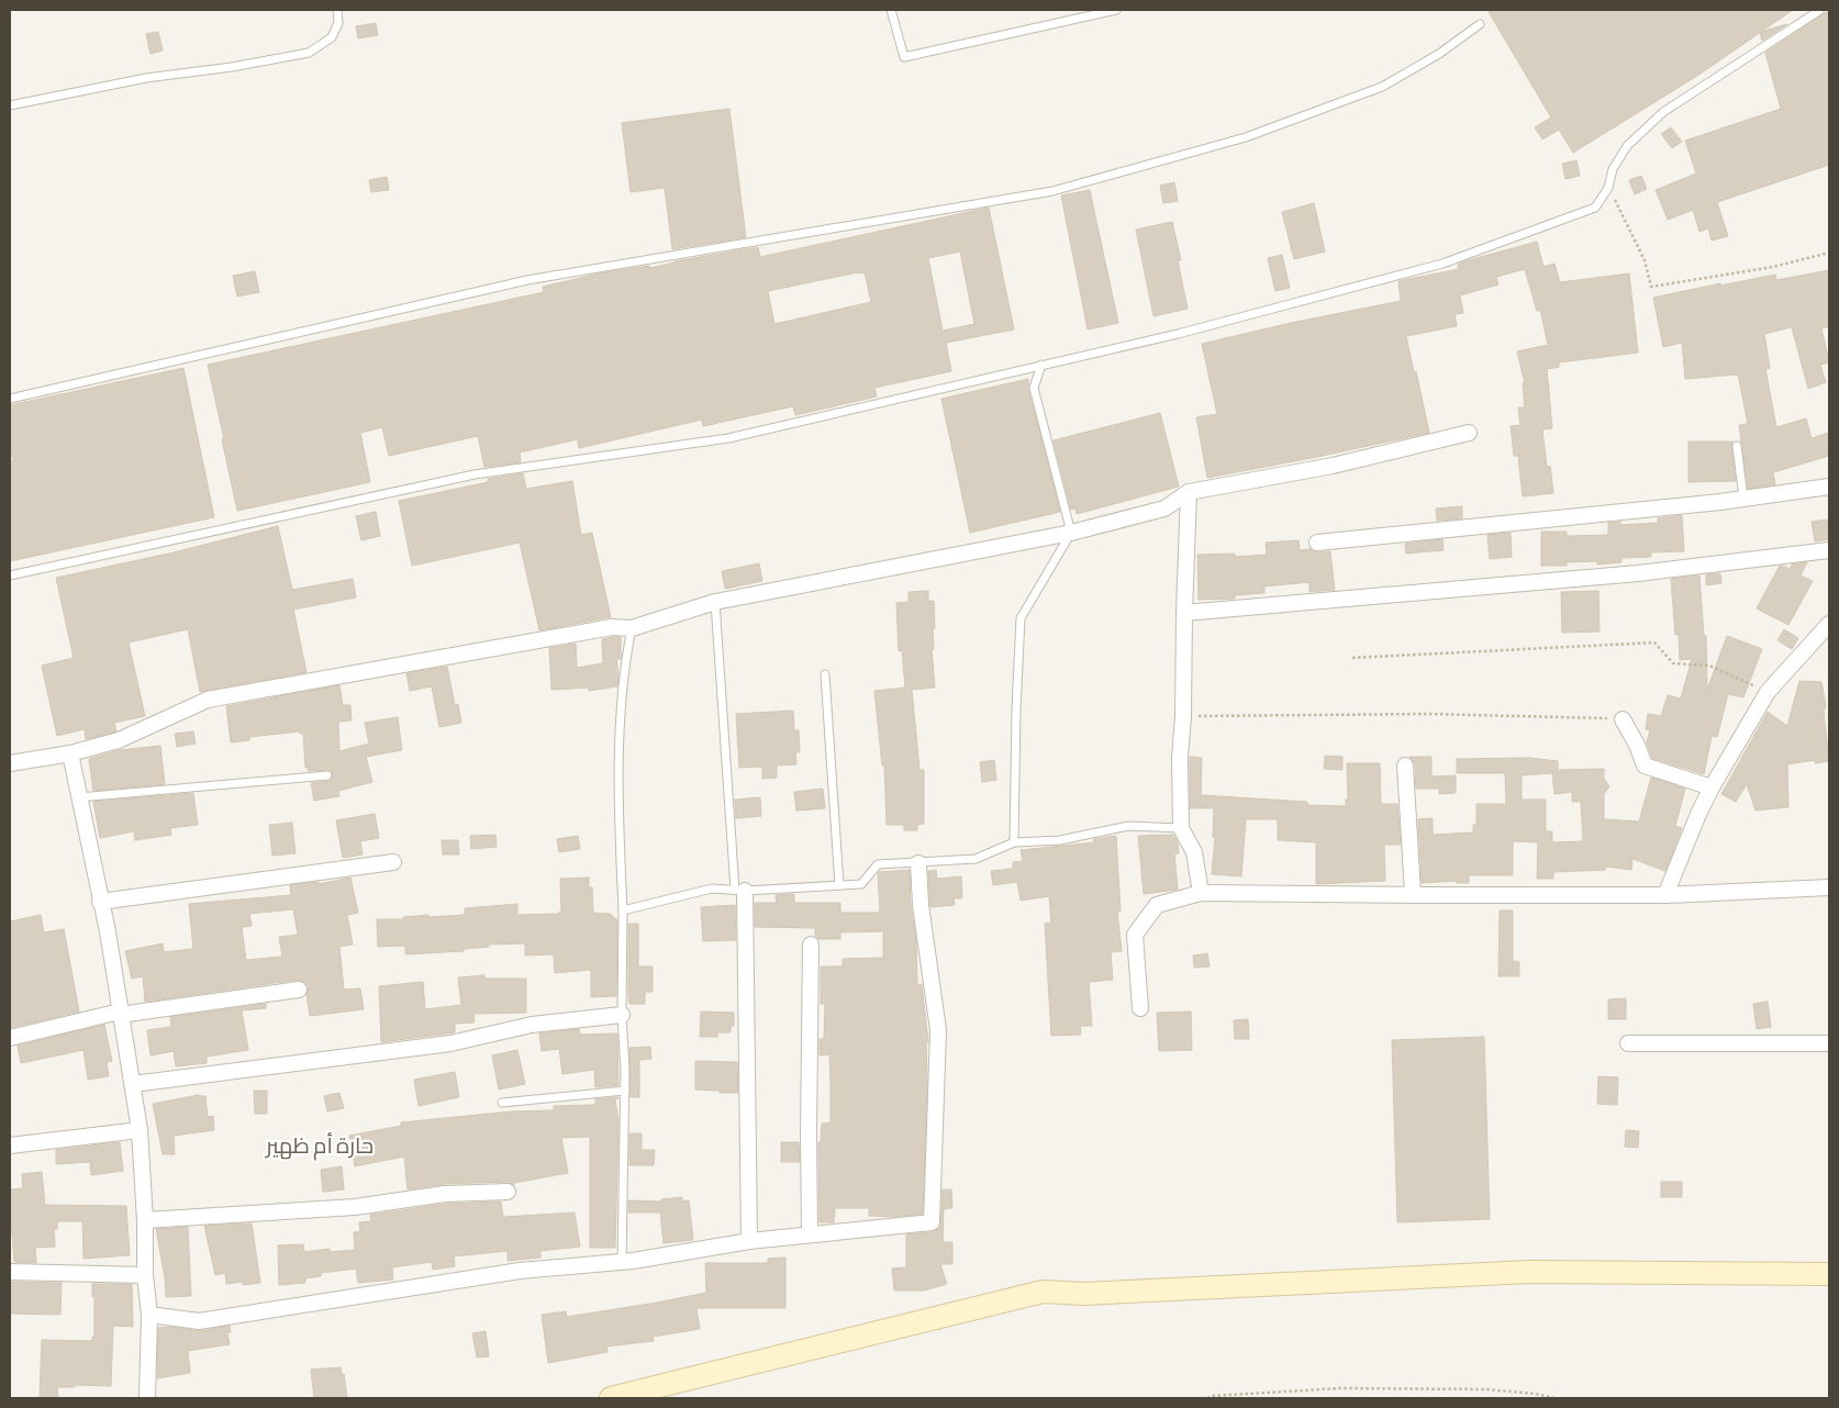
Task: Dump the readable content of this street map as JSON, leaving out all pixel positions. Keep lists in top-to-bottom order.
{
  "districts": ["حارة أم ظهير"]
}
